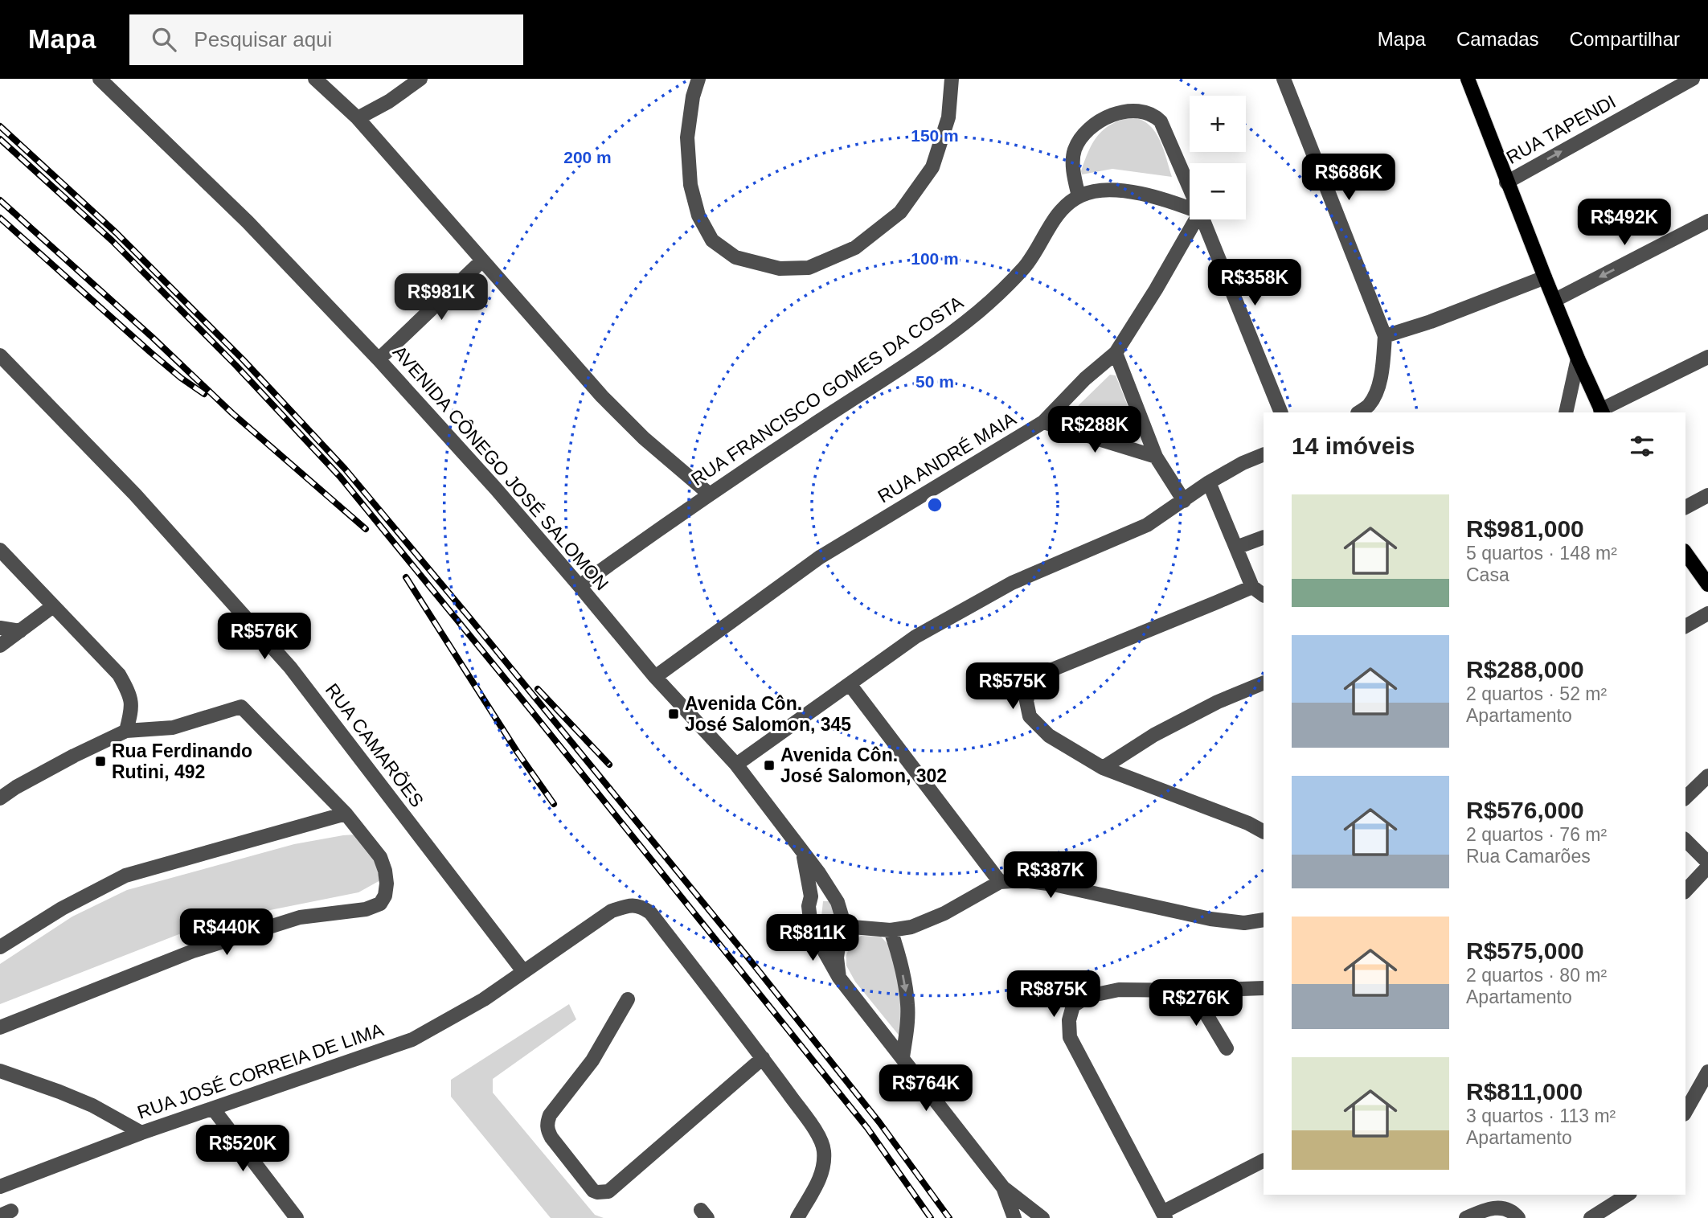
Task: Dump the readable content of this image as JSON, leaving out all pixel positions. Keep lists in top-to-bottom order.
{
  "streets": {
    "street": [
      "RUA TAPENDI",
      "RUA FRANCISCO GOMES DA COSTA",
      "RUA ANDRÉ MAIA",
      "AVENIDA CÔNEGO JOSÉ SALOMON",
      "RUA CAMARÕES",
      "RUA JOSÉ CORREIA DE LIMA"
    ]
  },
  "crossings": [
    ["RUA FRANCISCO GOMES DA COSTA", "AVENIDA CÔNEGO JOSÉ SALOMON"],
    ["RUA ANDRÉ MAIA", "AVENIDA CÔNEGO JOSÉ SALOMON"],
    ["RUA CAMARÕES", "RUA JOSÉ CORREIA DE LIMA"]
  ],
  "one_way": ["RUA TAPENDI"],
  "places": {
    "transit": ["Avenida Côn. José Salomon, 345", "Rua Ferdinando Rutini, 492", "Avenida Côn. José Salomon, 302"]
  },
  "page": {
    "header": "Mapa",
    "search": "Pesquisar aqui",
    "nav": ["Mapa", "Camadas", "Compartilhar"],
    "map_buttons": ["+", "−"],
    "price": [
      "R$686K",
      "R$492K",
      "R$358K",
      "R$981K",
      "R$288K",
      "R$576K",
      "R$575K",
      "R$387K",
      "R$440K",
      "R$811K",
      "R$875K",
      "R$276K",
      "R$764K",
      "R$520K"
    ],
    "heading": "14 imóveis",
    "list": [
      {
        "name": "R$981,000",
        "note": "5 quartos · 148 m² · Casa"
      },
      {
        "name": "R$288,000",
        "note": "2 quartos · 52 m² · Apartamento"
      },
      {
        "name": "R$576,000",
        "note": "2 quartos · 76 m² · Rua Camarões"
      },
      {
        "name": "R$575,000",
        "note": "2 quartos · 80 m² · Apartamento"
      },
      {
        "name": "R$811,000",
        "note": "3 quartos · 113 m² · Apartamento"
      }
    ]
  },
  "rings": [
    "150 m",
    "200 m",
    "100 m",
    "50 m"
  ]
}
